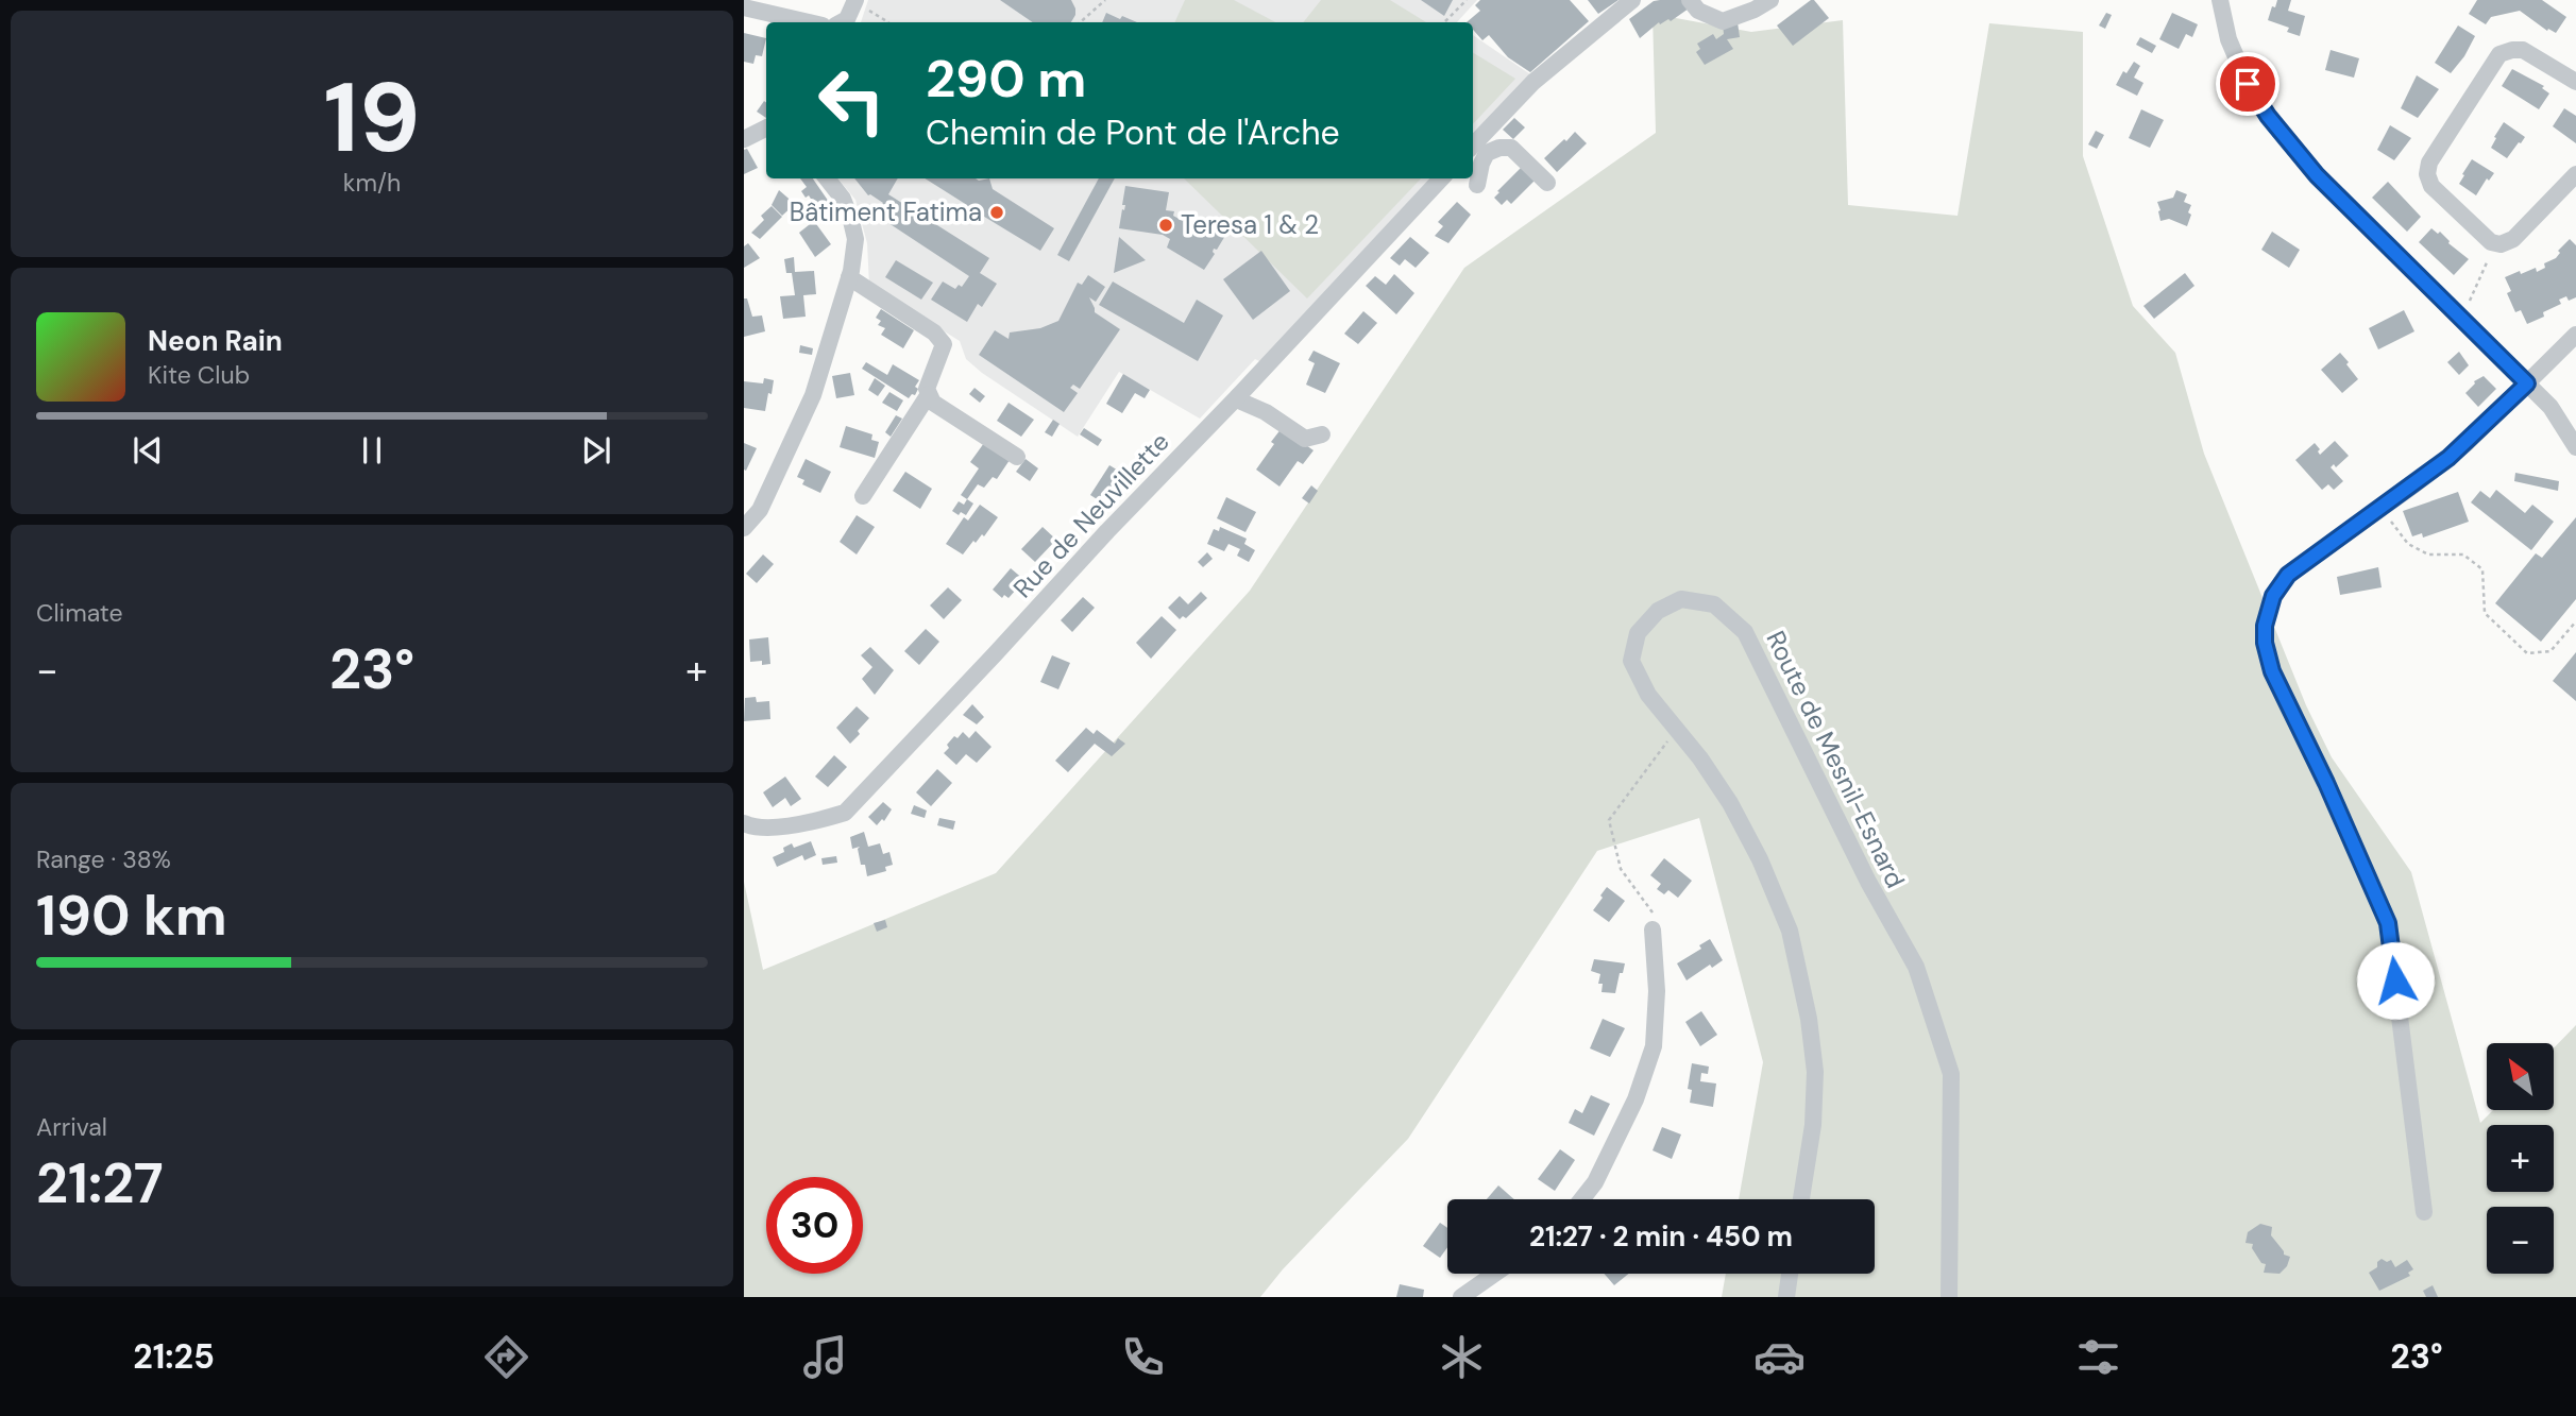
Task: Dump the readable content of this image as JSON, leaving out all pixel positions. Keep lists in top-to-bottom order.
{
  "streets": {
    "street": ["Rue de Neuvillette", "Route de Mesnil-Esnard"]
  },
  "places": ["Bâtiment Fatima", "Teresa 1 & 2"],
  "north": "top left",
  "page": {
    "tile": [
      ["19", "km/h"],
      "Climate",
      ["Range · 38%", "190 km"],
      ["Arrival", "21:27"]
    ],
    "turn": ["290 m", "Chemin de Pont de l'Arche"],
    "song": ["Neon Rain", "Kite Club"],
    "heat": ["−", "23°", "+"],
    "map_buttons": ["+", "−"],
    "limit": "30",
    "trip": "21:27 · 2 min · 450 m",
    "tabs": ["21:25", "23°"]
  }
}
